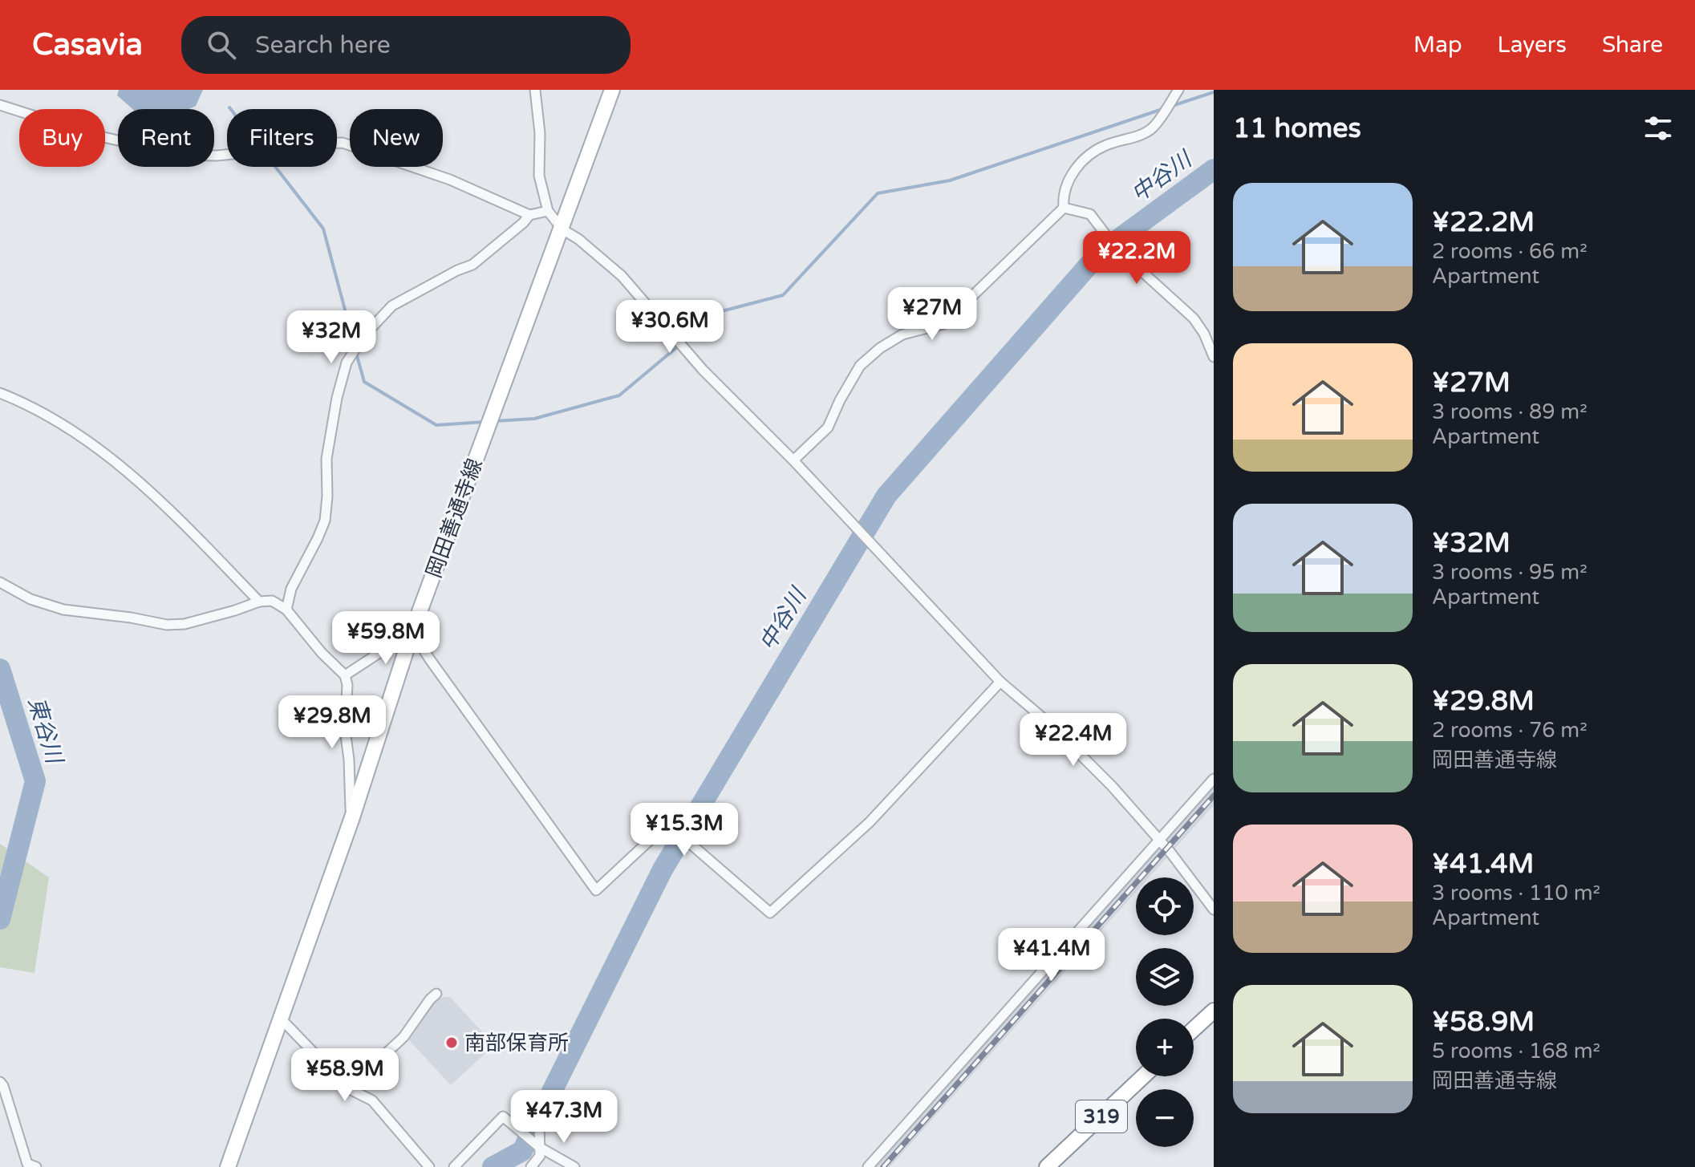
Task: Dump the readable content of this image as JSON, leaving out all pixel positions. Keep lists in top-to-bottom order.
{
  "streets": {
    "main road": ["岡田善通寺線", "319"]
  },
  "water": ["中谷川", "東谷川"],
  "places": ["南部保育所"],
  "page": {
    "header": "Casavia",
    "search": "Search here",
    "nav": ["Map", "Layers", "Share"],
    "heading": "11 homes",
    "chip": [
      "Buy",
      "Rent",
      "Filters",
      "New"
    ],
    "list": [
      {
        "name": "¥22.2M",
        "note": "2 rooms · 66 m² · Apartment"
      },
      {
        "name": "¥27M",
        "note": "3 rooms · 89 m² · Apartment"
      },
      {
        "name": "¥32M",
        "note": "3 rooms · 95 m² · Apartment"
      },
      {
        "name": "¥29.8M",
        "note": "2 rooms · 76 m² · 岡田善通寺線"
      },
      {
        "name": "¥41.4M",
        "note": "3 rooms · 110 m² · Apartment"
      },
      {
        "name": "¥58.9M",
        "note": "5 rooms · 168 m² · 岡田善通寺線"
      }
    ],
    "price": [
      "¥22.2M",
      "¥27M",
      "¥30.6M",
      "¥32M",
      "¥59.8M",
      "¥29.8M",
      "¥22.4M",
      "¥15.3M",
      "¥41.4M",
      "¥58.9M",
      "¥47.3M"
    ],
    "map_buttons": ["+", "−"]
  }
}
